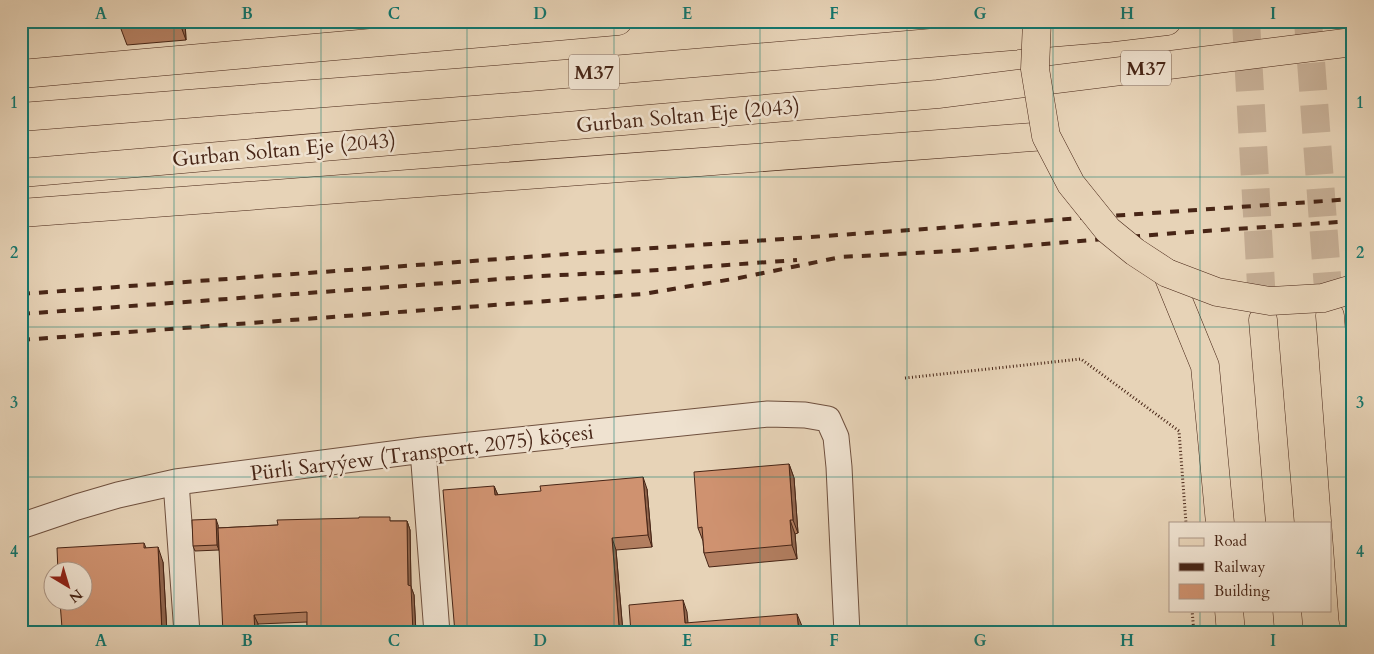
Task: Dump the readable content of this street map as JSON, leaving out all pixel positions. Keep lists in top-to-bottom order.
{
  "streets": {
    "main road": ["M37", "Gurban Soltan Eje (2043)"],
    "street": ["Pürli Saryýew (Transport, 2075) köçesi"]
  },
  "legend": ["Road", "Railway", "Building"],
  "north": "bottom right",
  "grid": {
    "columns": [
      "A",
      "B",
      "C",
      "D",
      "E",
      "F",
      "G",
      "H",
      "I"
    ],
    "rows": [
      "1",
      "2",
      "3",
      "4"
    ]
  }
}
